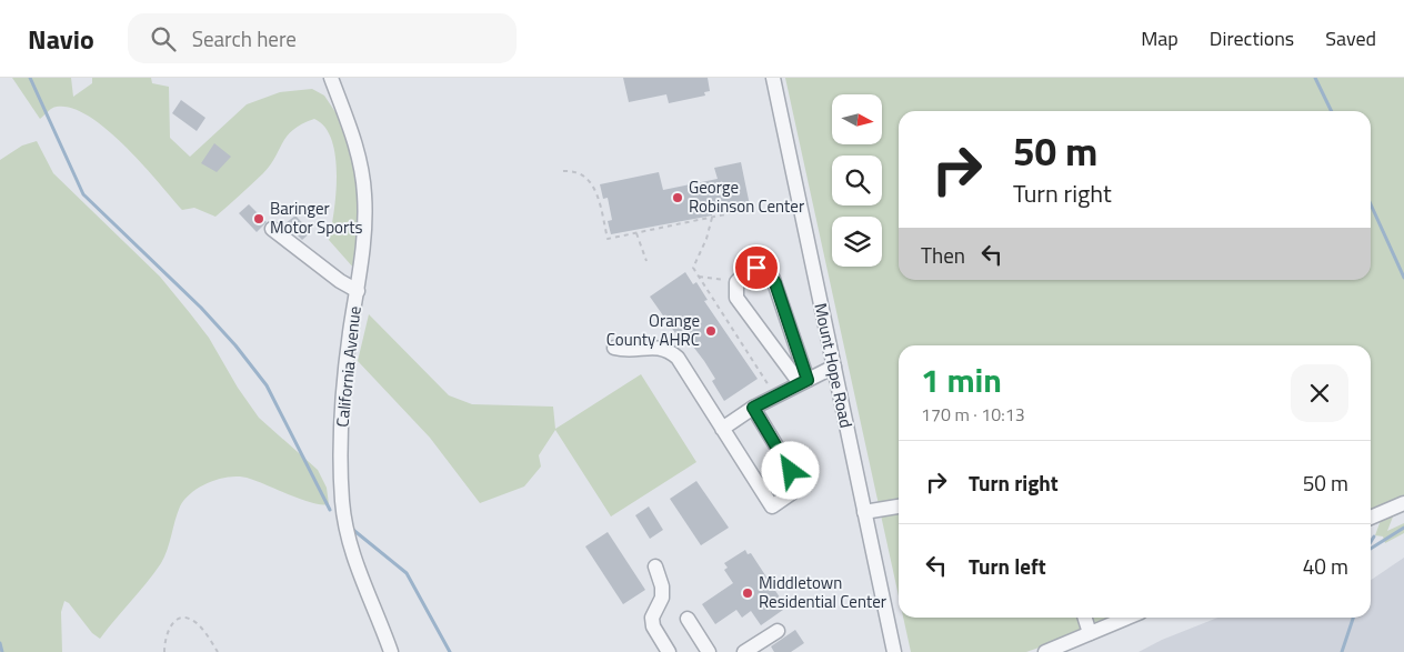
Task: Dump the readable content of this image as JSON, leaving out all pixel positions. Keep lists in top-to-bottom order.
{
  "streets": {
    "street": ["Mount Hope Road", "California Avenue"]
  },
  "places": [
    "George Robinson Center",
    "Baringer Motor Sports",
    "Orange County AHRC",
    "Middletown Residential Center"
  ],
  "north": "right",
  "page": {
    "header": "Navio",
    "search": "Search here",
    "nav": ["Map", "Directions", "Saved"],
    "turn": ["50 m", "Turn right"],
    "then": "Then",
    "heading": ["1 min", "170 m · 10:13"],
    "list": [
      {
        "name": "Turn right",
        "value": "50 m"
      },
      {
        "name": "Turn left",
        "value": "40 m"
      }
    ]
  }
}
